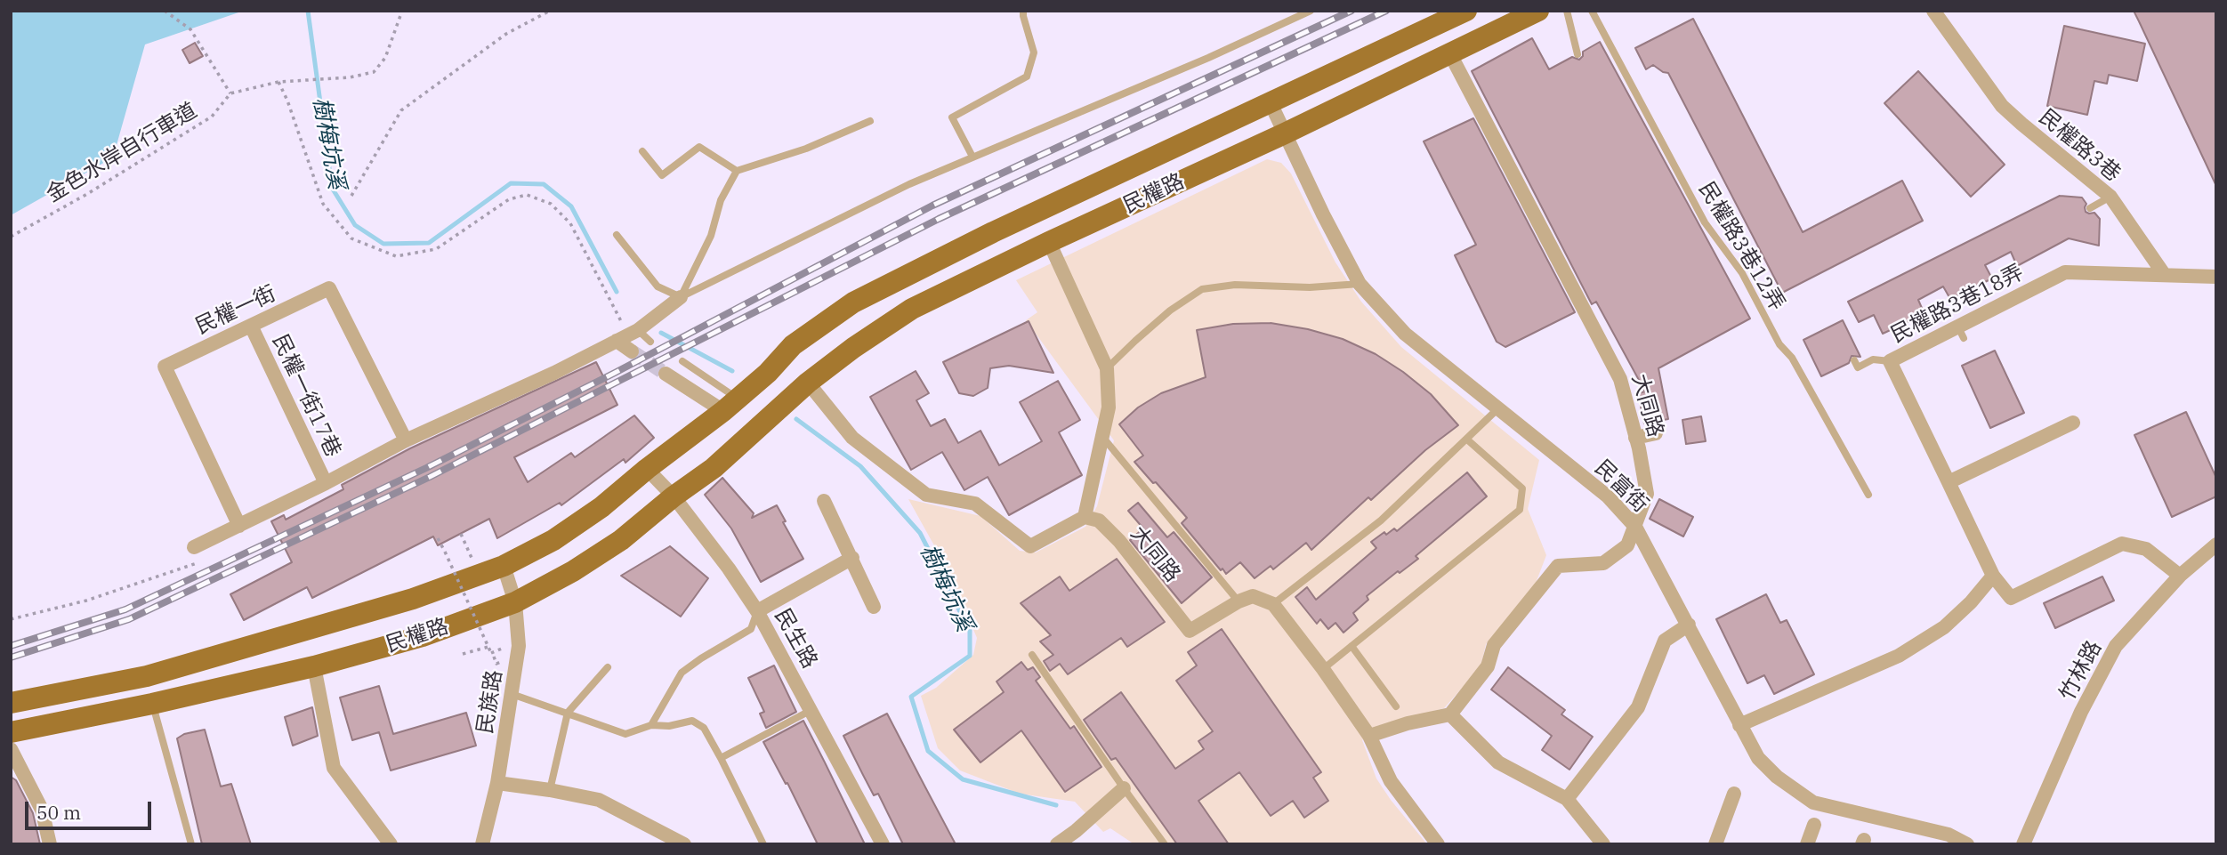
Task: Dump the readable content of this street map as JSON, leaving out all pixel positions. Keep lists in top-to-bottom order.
{
  "streets": {
    "main road": ["民權路"],
    "street": [
      "民權路3巷",
      "民權路3巷18弄",
      "民權一街",
      "民權一街17巷",
      "大同路",
      "民富街",
      "民生路",
      "竹林路",
      "民族路"
    ],
    "lane": ["民權路3巷12弄"],
    "path": ["金色水岸自行車道"]
  },
  "crossings": [
    ["民權路3巷", "民權路3巷18弄"],
    ["民權路", "大同路"],
    ["民權路", "民富街"],
    ["民權路", "民生路"],
    ["民權路", "民族路"],
    ["民權路3巷18弄", "竹林路"],
    ["民權一街", "民權一街17巷"],
    ["大同路", "民富街"]
  ],
  "water": ["樹梅坑溪"],
  "scale_bar": "50 m"
}
